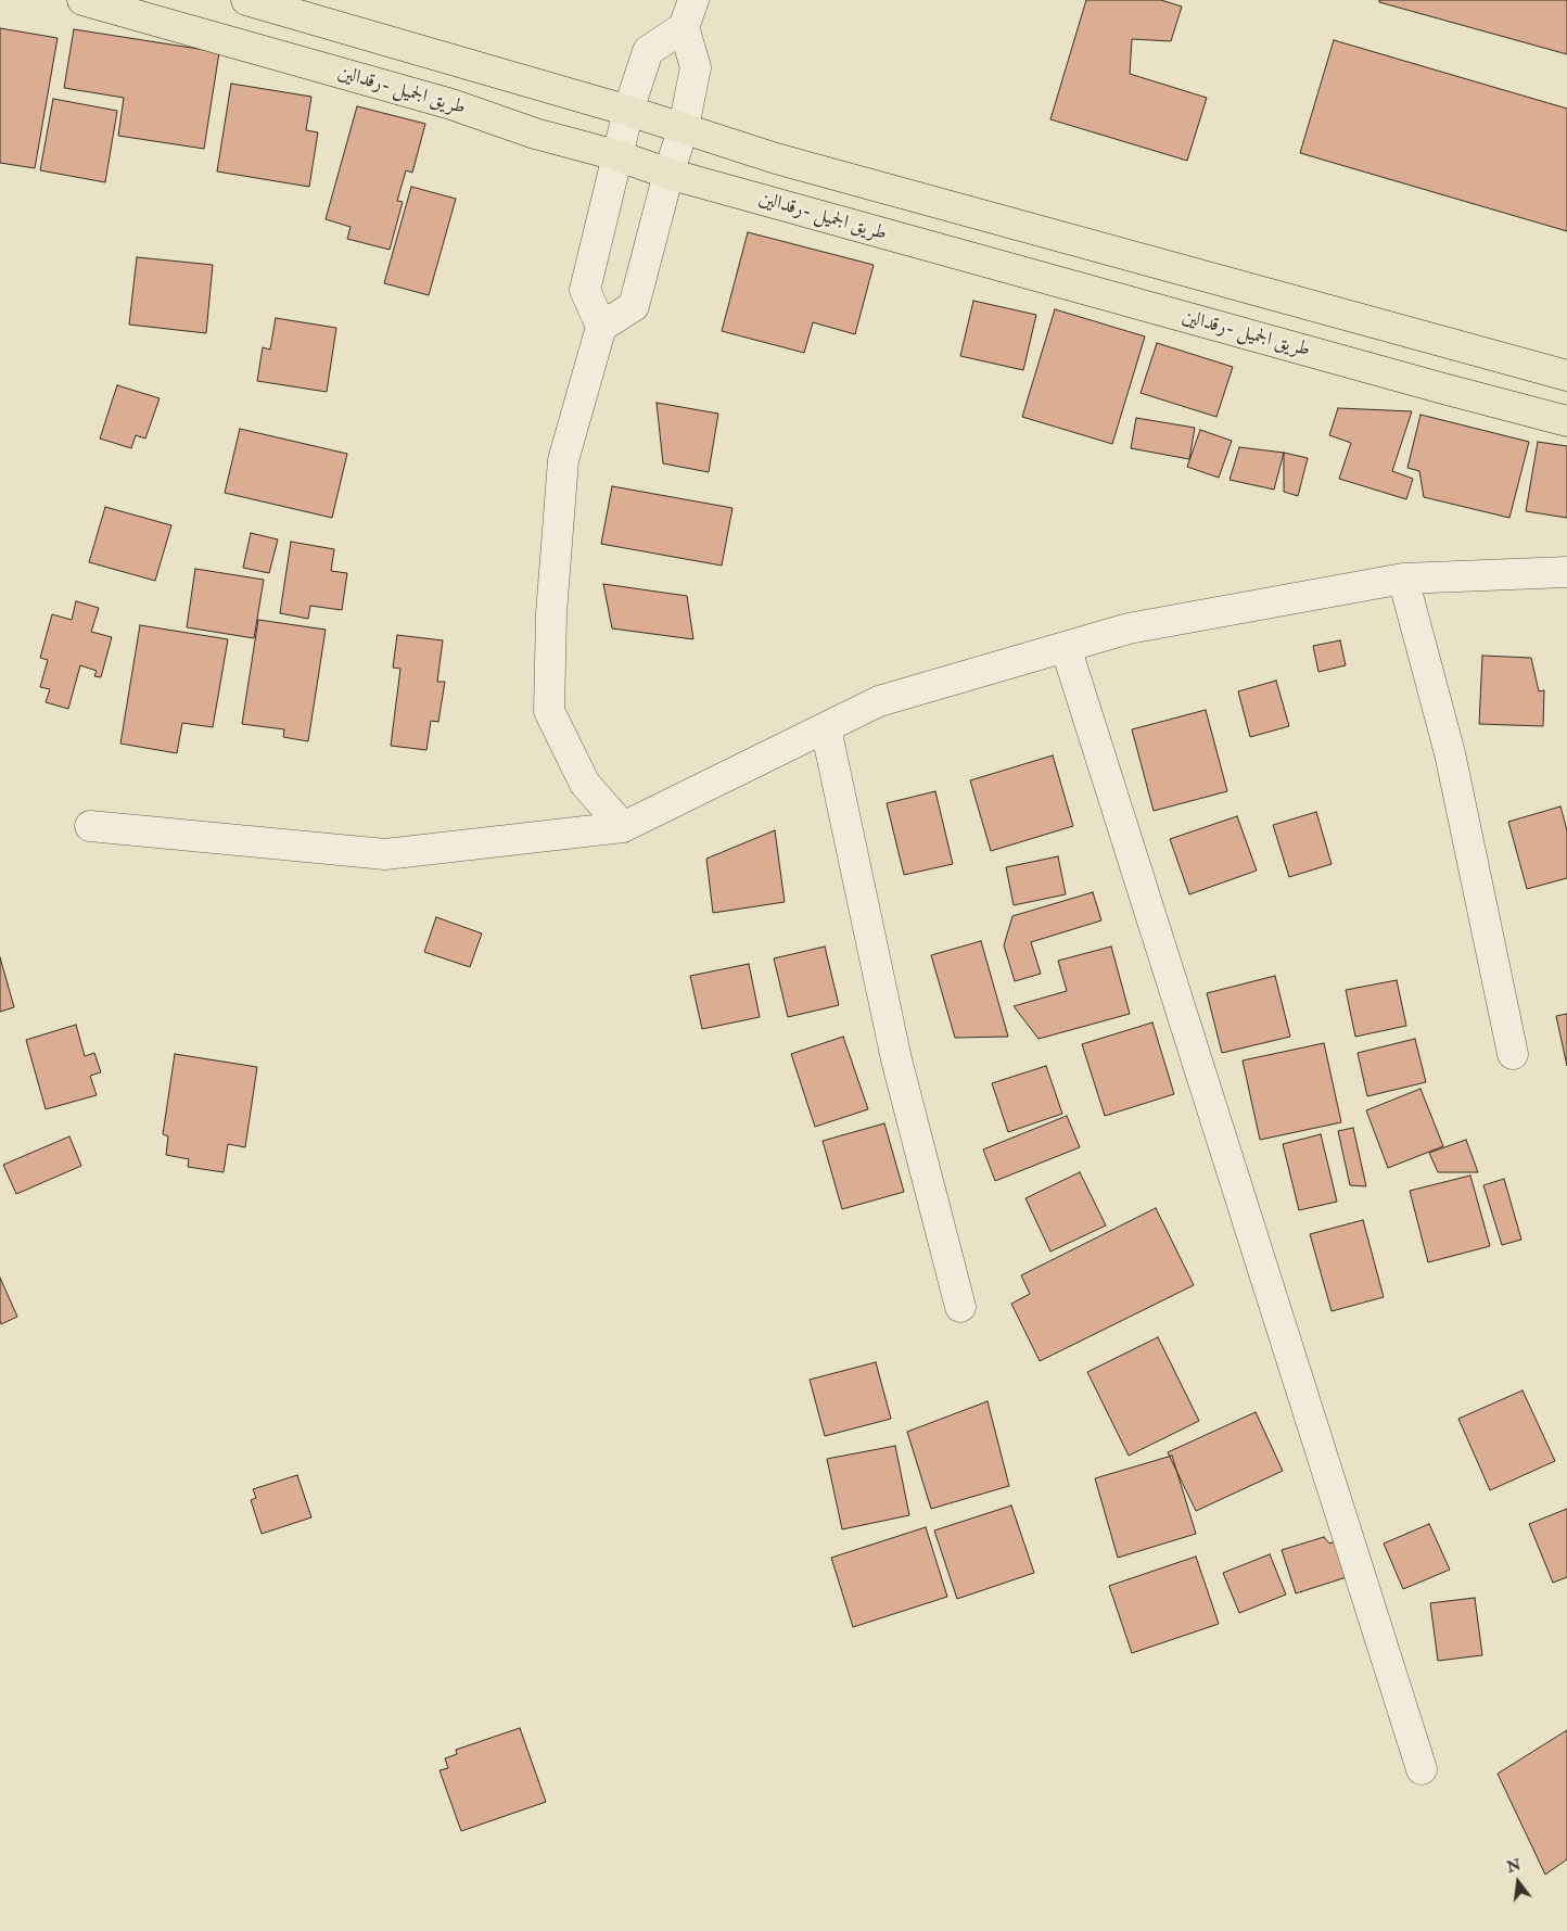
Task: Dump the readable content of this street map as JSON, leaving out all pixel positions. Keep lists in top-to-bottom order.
{
  "streets": {
    "main road": ["طريق الجميل -رقدالين"]
  },
  "north": "top"
}
